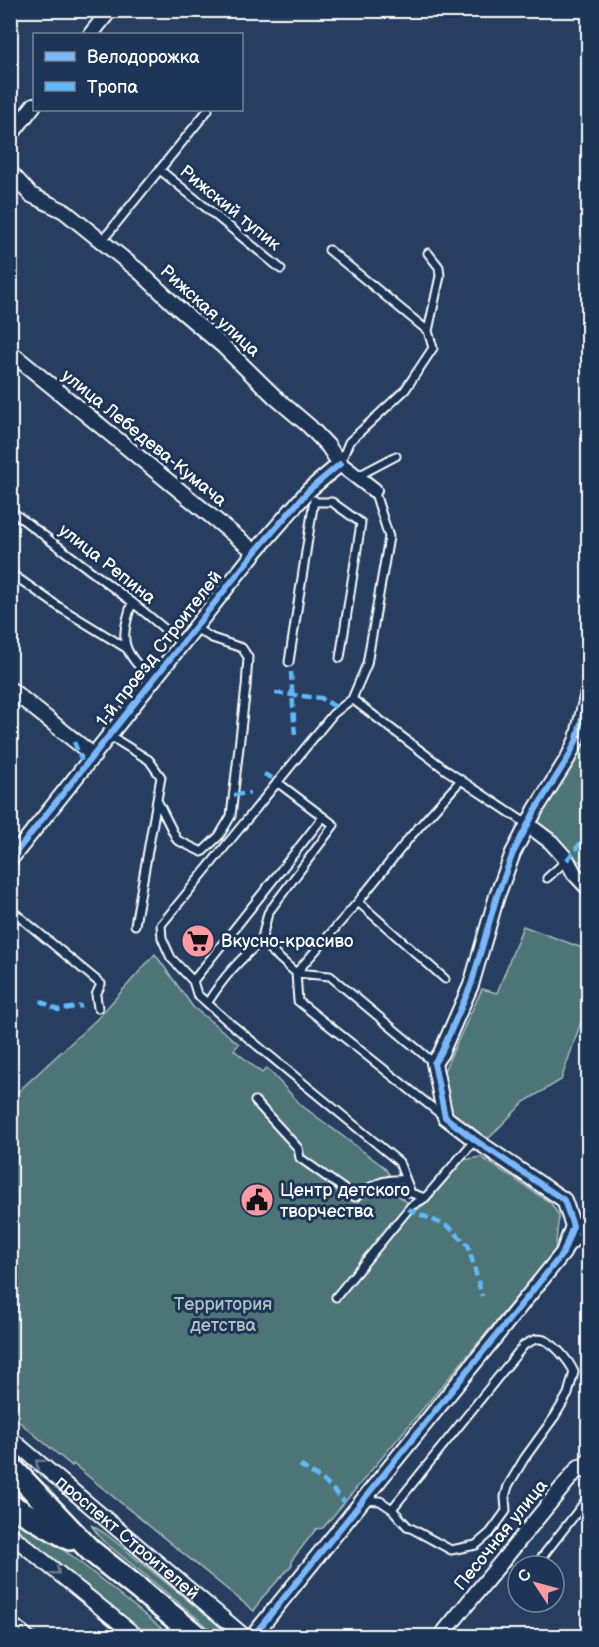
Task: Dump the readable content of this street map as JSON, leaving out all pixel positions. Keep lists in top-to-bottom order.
{
  "streets": {
    "main road": ["проспект Строителей"],
    "street": [
      "Рижская улица",
      "улица Лебедева-Кумача",
      "1-й проезд Строителей",
      "Песочная улица"
    ],
    "lane": ["Рижский тупик", "улица Репина"]
  },
  "crossings": [
    ["Рижская улица", "1-й проезд Строителей"],
    ["улица Лебедева-Кумача", "1-й проезд Строителей"],
    ["улица Репина", "1-й проезд Строителей"]
  ],
  "parks": ["Территория детства"],
  "places": {
    "supermarket": ["Вкусно-красиво"],
    "public building": ["Центр детского творчества"]
  },
  "legend": ["Велодорожка", "Тропа"],
  "north": "top left"
}
